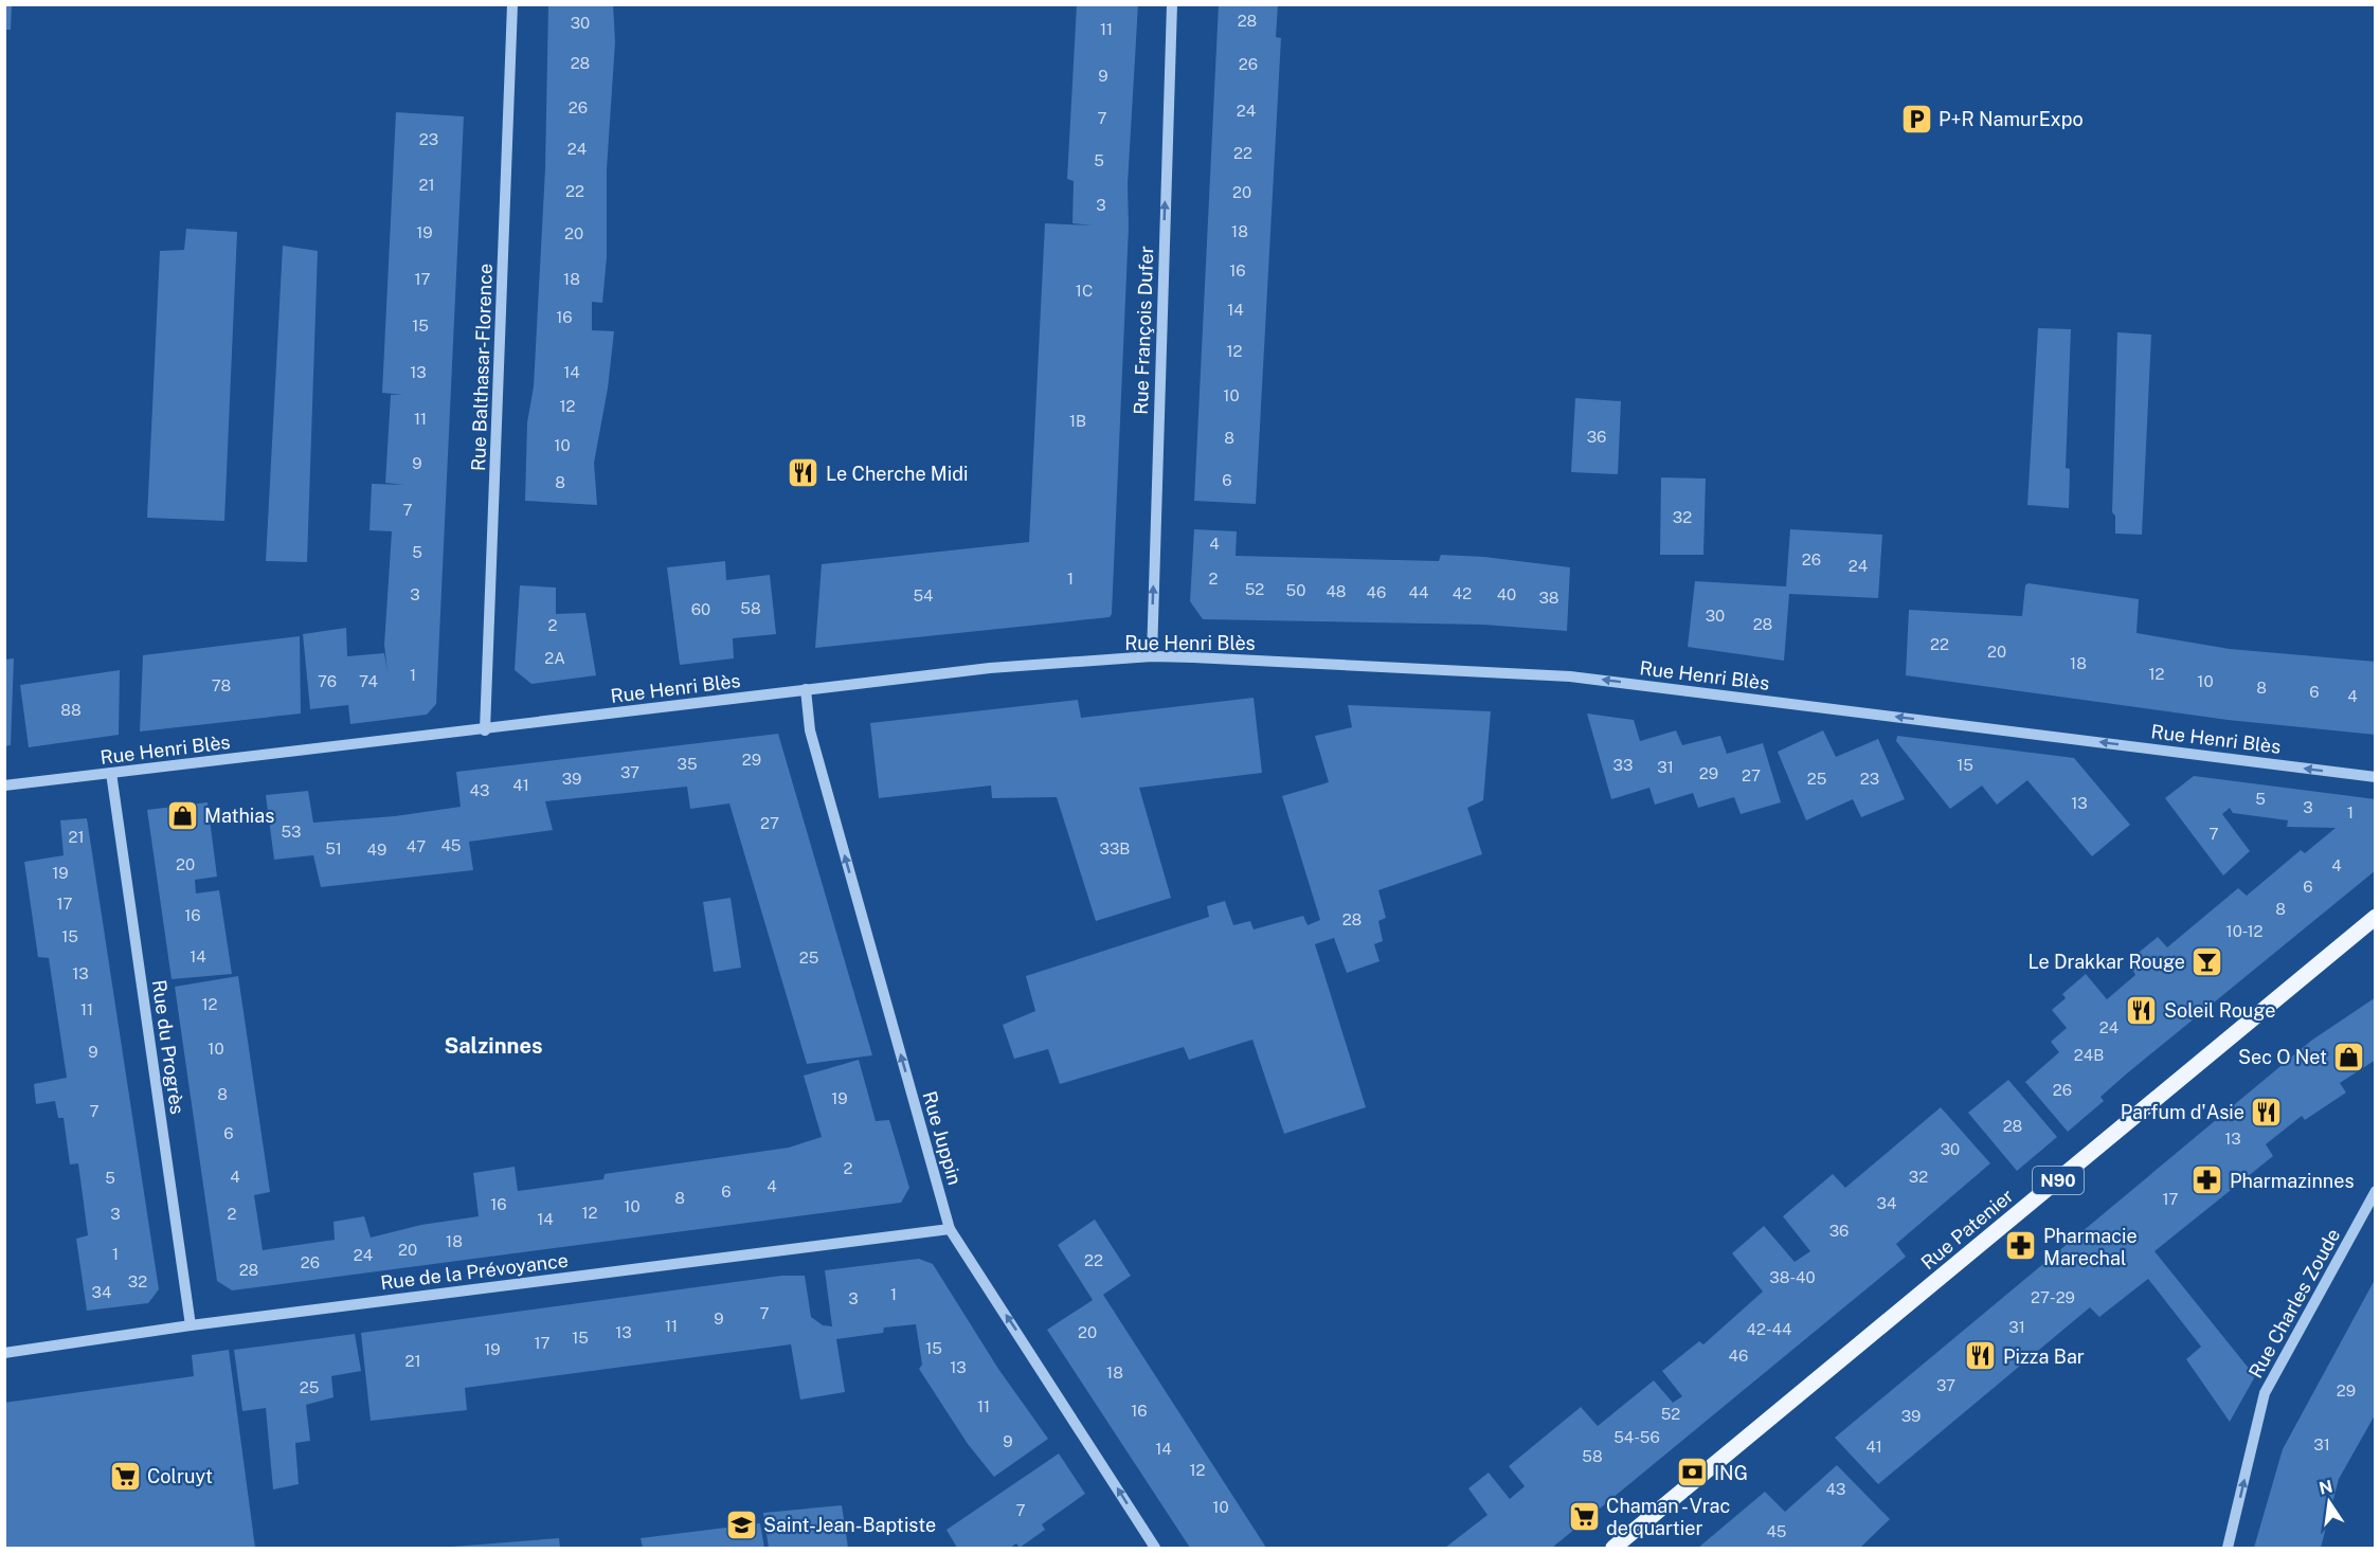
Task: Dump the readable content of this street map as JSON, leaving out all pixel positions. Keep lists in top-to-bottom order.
{
  "streets": {
    "main road": ["N90", "Rue Patenier"],
    "street": [
      "Rue François Dufer",
      "Rue Balthasar-Florence",
      "Rue Henri Blès",
      "Rue du Progrès",
      "Rue Juppin",
      "Rue de la Prévoyance",
      "Rue Charles Zoude"
    ]
  },
  "crossings": [
    ["Rue François Dufer", "Rue Henri Blès"],
    ["Rue Balthasar-Florence", "Rue Henri Blès"],
    ["Rue Henri Blès", "Rue du Progrès"],
    ["Rue Henri Blès", "Rue Juppin"],
    ["Rue du Progrès", "Rue de la Prévoyance"],
    ["Rue Juppin", "Rue de la Prévoyance"]
  ],
  "one_way": [
    "Rue François Dufer",
    "Rue Henri Blès",
    "Rue Juppin",
    "Rue Charles Zoude"
  ],
  "districts": ["Salzinnes"],
  "places": {
    "parking": ["P+R NamurExpo"],
    "restaurant": [
      "Le Cherche Midi",
      "Soleil Rouge",
      "Parfum d'Asie",
      "Pizza Bar"
    ],
    "shop": ["Mathias", "Sec O Net"],
    "bar": ["Le Drakkar Rouge"],
    "pharmacy": ["Pharmazinnes", "Pharmacie Marechal"],
    "bank": ["ING"],
    "supermarket": ["Colruyt", "Chaman - Vrac de quartier"],
    "school or university": ["Saint-Jean-Baptiste"]
  },
  "house_numbers": [
    "28",
    "30",
    "11",
    "28",
    "26",
    "9",
    "26",
    "24",
    "7",
    "23",
    "24",
    "22",
    "5",
    "21",
    "22",
    "20",
    "3",
    "18",
    "19",
    "20",
    "16",
    "17",
    "18",
    "1C",
    "14",
    "16",
    "15",
    "12",
    "13",
    "14",
    "10",
    "12",
    "11",
    "1B",
    "36",
    "8",
    "10",
    "9",
    "6",
    "8",
    "7",
    "32",
    "4",
    "5",
    "26",
    "24",
    "1",
    "2",
    "52",
    "50",
    "48",
    "46",
    "44",
    "42",
    "3",
    "40",
    "54",
    "38",
    "58",
    "60",
    "30",
    "28",
    "2",
    "22",
    "20",
    "2A",
    "18",
    "12",
    "1",
    "76",
    "74",
    "10",
    "78",
    "8",
    "6",
    "4",
    "88",
    "29",
    "35",
    "33",
    "15",
    "31",
    "37",
    "29",
    "27",
    "39",
    "25",
    "23",
    "41",
    "43",
    "5",
    "13",
    "3",
    "1",
    "27",
    "53",
    "7",
    "21",
    "45",
    "47",
    "51",
    "33B",
    "49",
    "20",
    "4",
    "19",
    "6",
    "17",
    "8",
    "16",
    "28",
    "10-12",
    "15",
    "14",
    "25",
    "13",
    "12",
    "11",
    "24",
    "10",
    "9",
    "24B",
    "26",
    "8",
    "19",
    "7",
    "28",
    "6",
    "13",
    "30",
    "2",
    "4",
    "32",
    "5",
    "4",
    "6",
    "8",
    "17",
    "34",
    "16",
    "10",
    "12",
    "3",
    "2",
    "14",
    "36",
    "18",
    "20",
    "1",
    "24",
    "22",
    "26",
    "28",
    "38-40",
    "32",
    "34",
    "1",
    "27-29",
    "3",
    "7",
    "9",
    "11",
    "31",
    "42-44",
    "13",
    "20",
    "15",
    "17",
    "15",
    "19",
    "46",
    "21",
    "13",
    "18",
    "37",
    "25",
    "29",
    "11",
    "16",
    "52",
    "39",
    "54-56",
    "9",
    "31",
    "41",
    "14",
    "58",
    "12",
    "43",
    "10",
    "7",
    "45"
  ],
  "north": "top"
}
